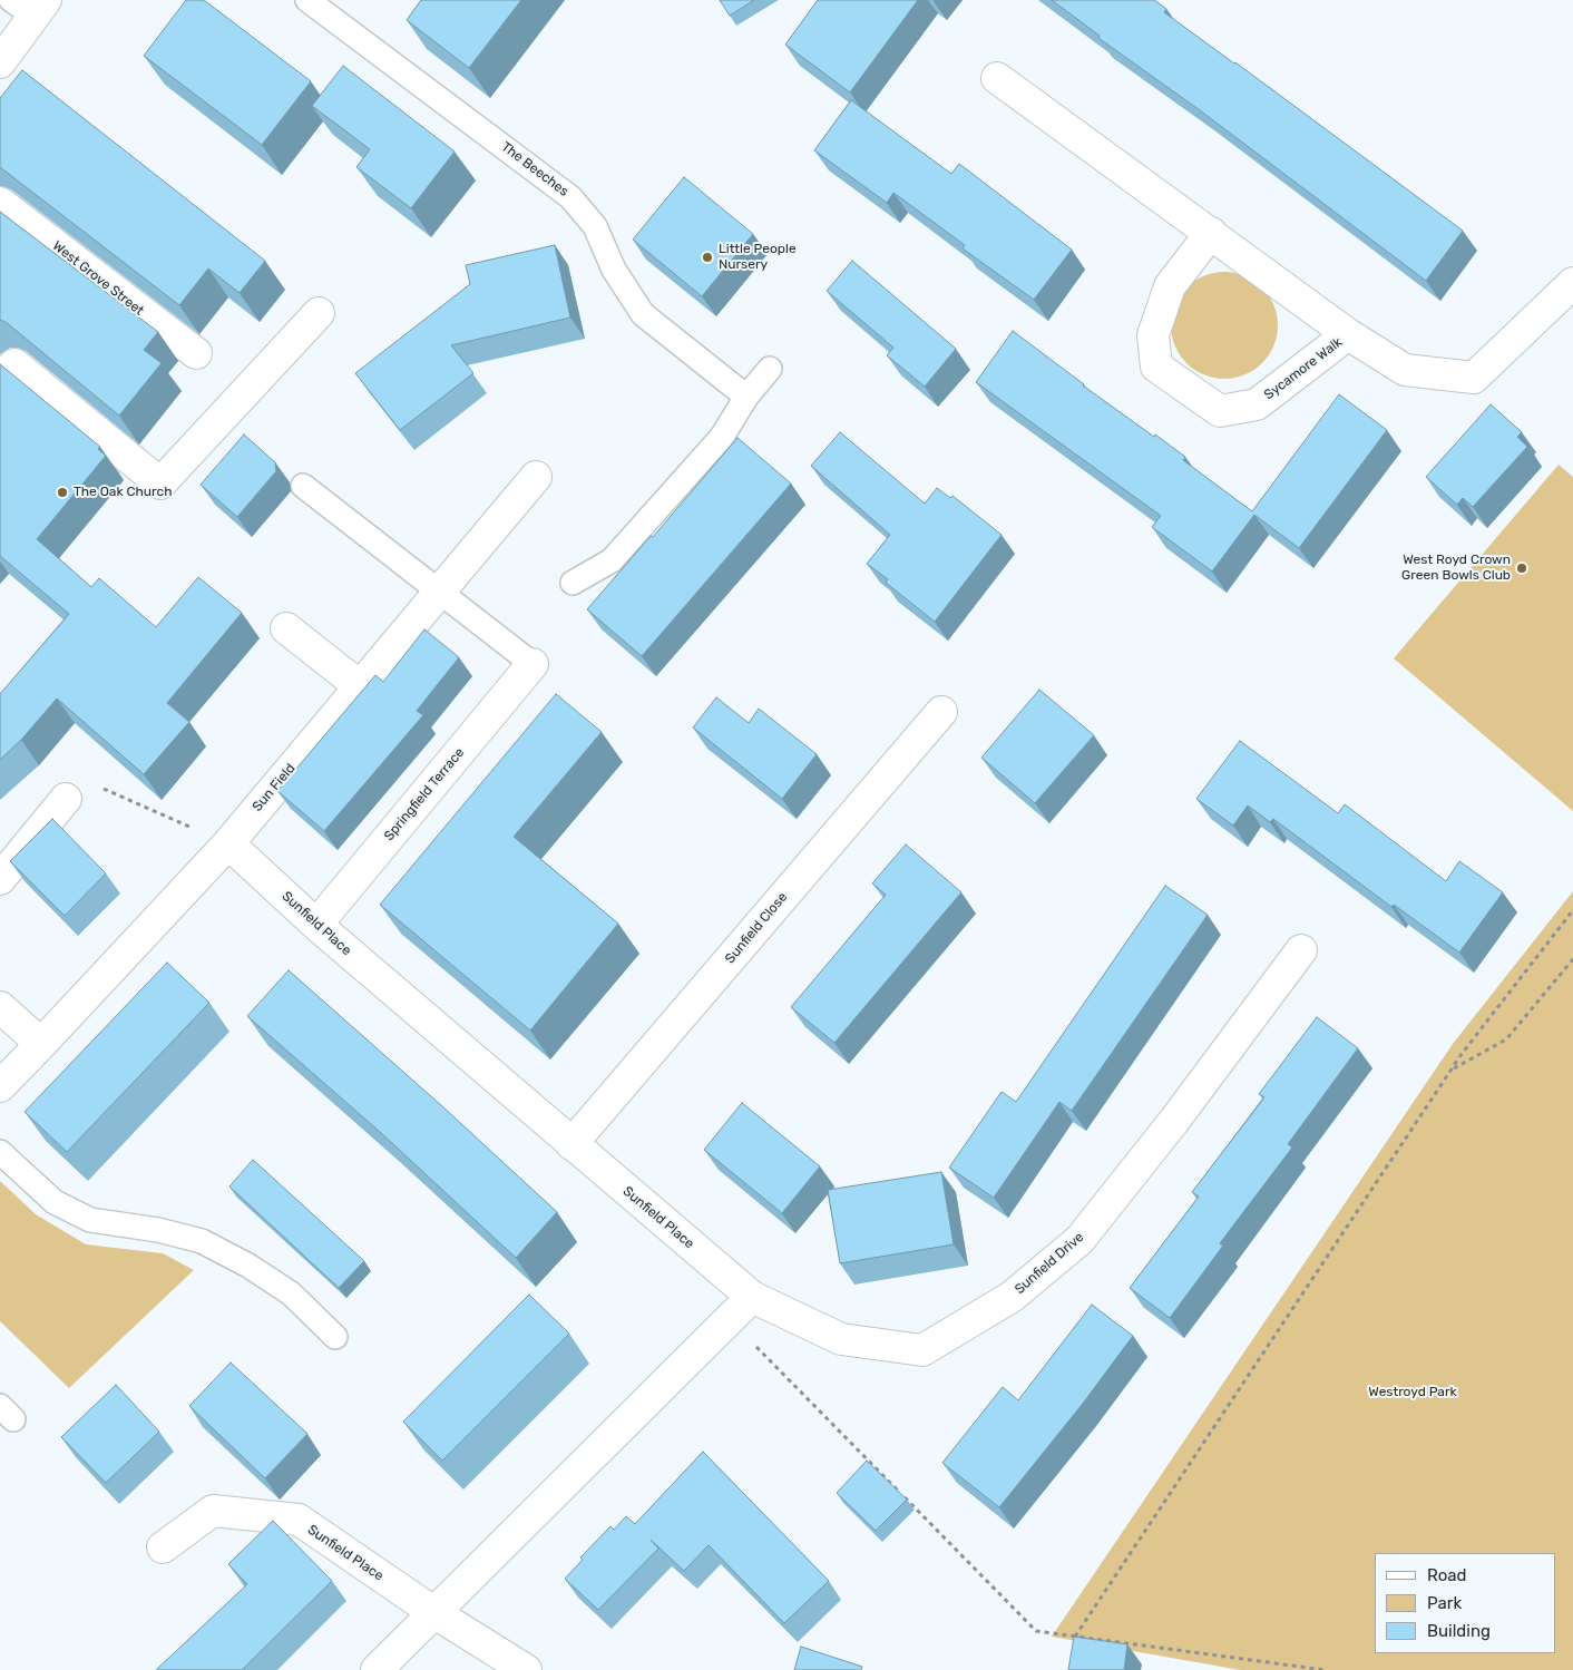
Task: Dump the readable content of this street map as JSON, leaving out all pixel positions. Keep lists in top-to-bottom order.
{
  "streets": {
    "street": [
      "West Grove Street",
      "Sycamore Walk",
      "Sun Field",
      "Springfield Terrace",
      "Sunfield Place",
      "Sunfield Close",
      "Sunfield Drive"
    ],
    "lane": ["The Beeches"]
  },
  "crossings": [
    ["Sun Field", "Sunfield Place"],
    ["Springfield Terrace", "Sunfield Place"],
    ["Sunfield Place", "Sunfield Close"],
    ["Sunfield Place", "Sunfield Drive"]
  ],
  "parks": ["Westroyd Park"],
  "places": ["Little People Nursery", "The Oak Church", "West Royd Crown Green Bowls Club"],
  "legend": ["Road", "Park", "Building"]
}
